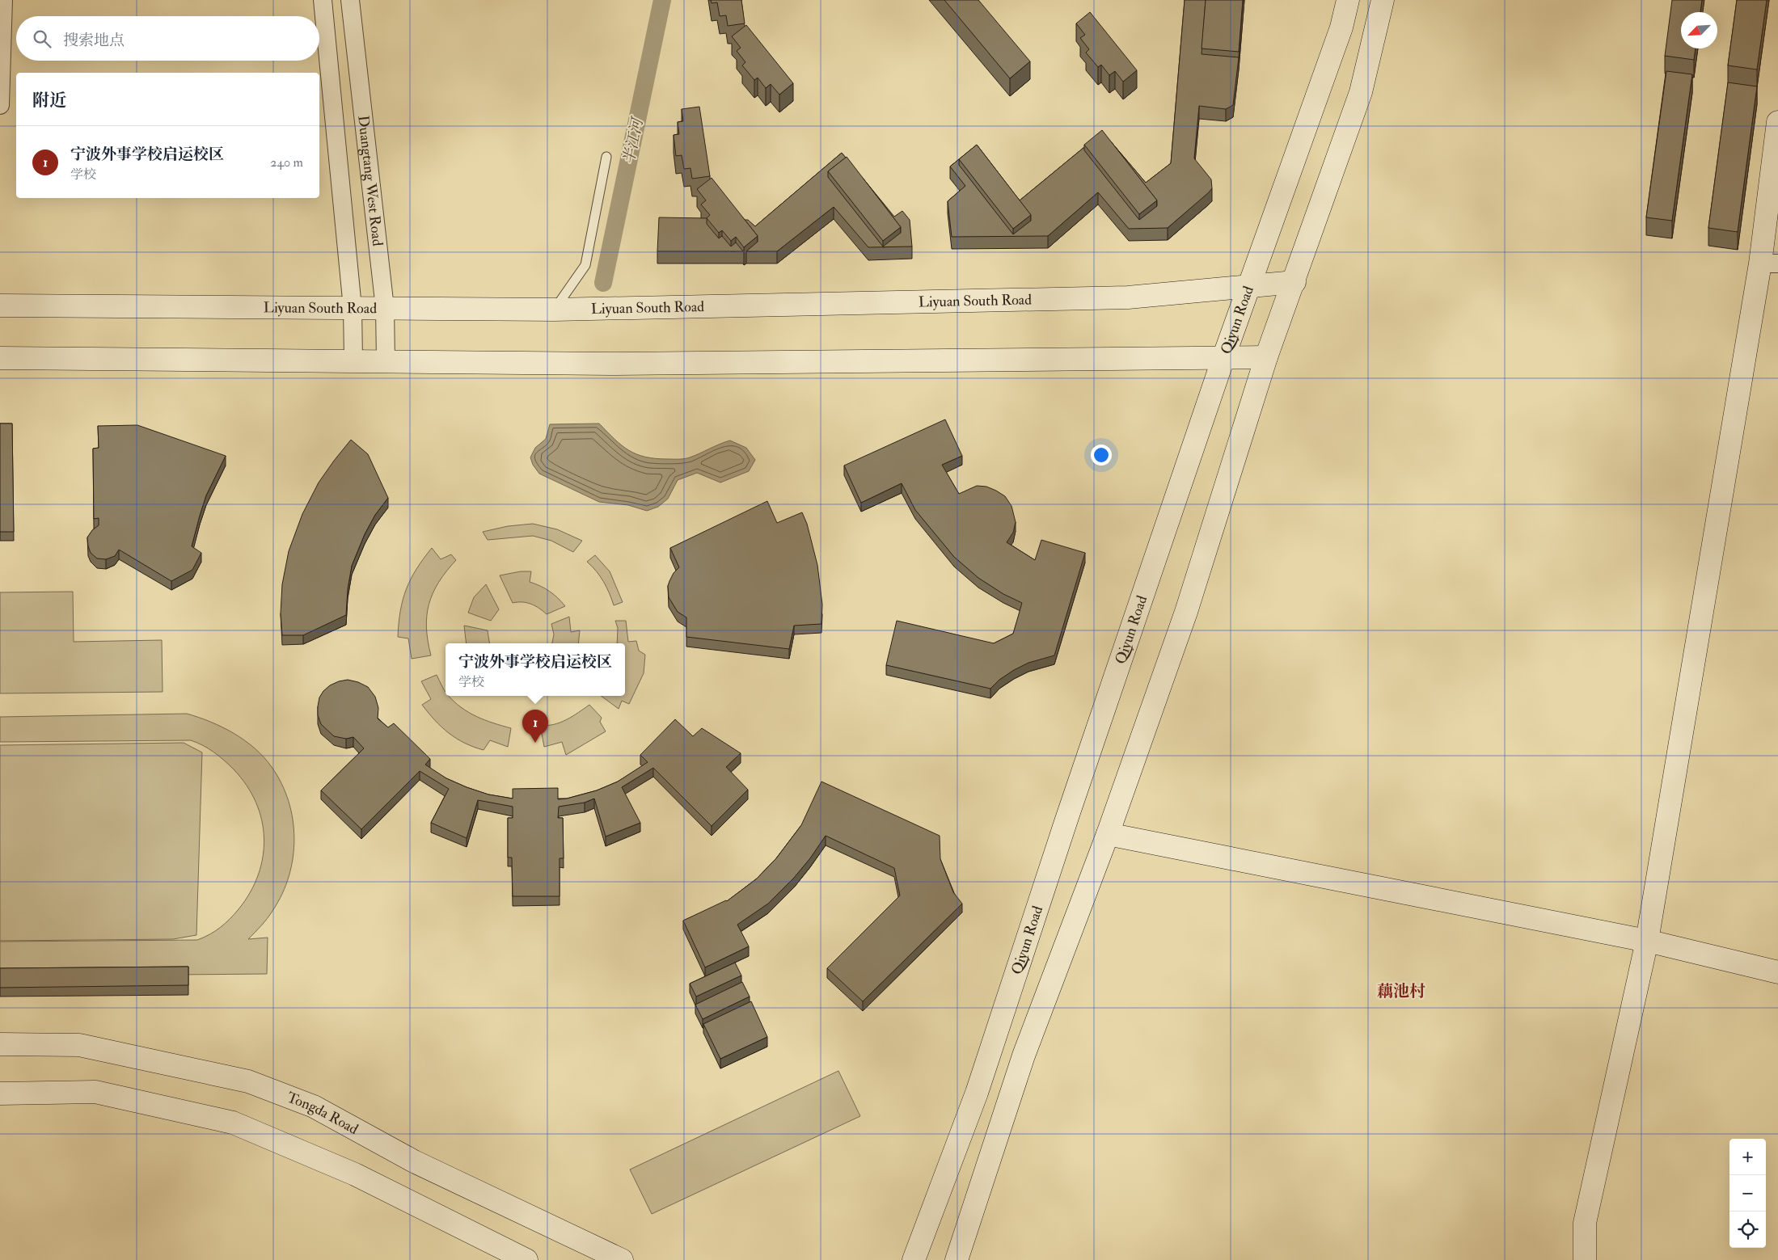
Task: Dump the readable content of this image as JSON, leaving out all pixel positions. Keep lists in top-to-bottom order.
{
  "streets": {
    "main road": ["Liyuan South Road", "Qiyun Road", "Tongda Road"],
    "street": ["Duangtang West Road"]
  },
  "crossings": [
    ["Duangtang West Road", "Liyuan South Road"],
    ["Liyuan South Road", "Qiyun Road"]
  ],
  "districts": ["藕池村"],
  "water": ["半江河"],
  "north": "bottom left",
  "page": {
    "search": "搜索地点",
    "heading": "附近",
    "list": [
      {
        "mark": "1",
        "name": "宁波外事学校启运校区",
        "note": "学校",
        "value": "240 m"
      }
    ],
    "popup": ["宁波外事学校启运校区", "学校"],
    "pins": "1",
    "map_buttons": ["+", "−"]
  }
}
